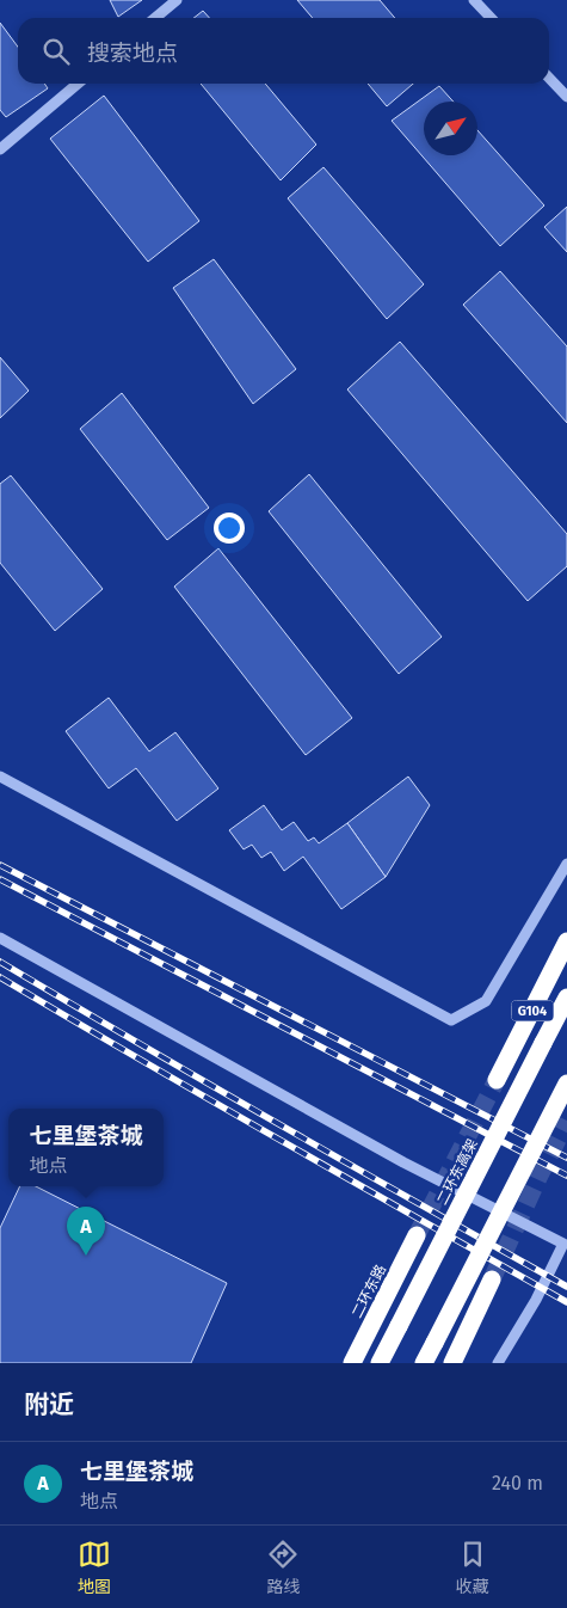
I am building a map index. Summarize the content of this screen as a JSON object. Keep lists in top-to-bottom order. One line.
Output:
{"streets":{"highway":["G104","二环东高架","二环东路"]},"north":"top right","page":{"search":"搜索地点","popup":["七里堡茶城","地点"],"pins":"A","heading":"附近","list":[{"mark":"A","name":"七里堡茶城","note":"地点","value":"240 m"}],"nav":["地图","路线","收藏"]}}
